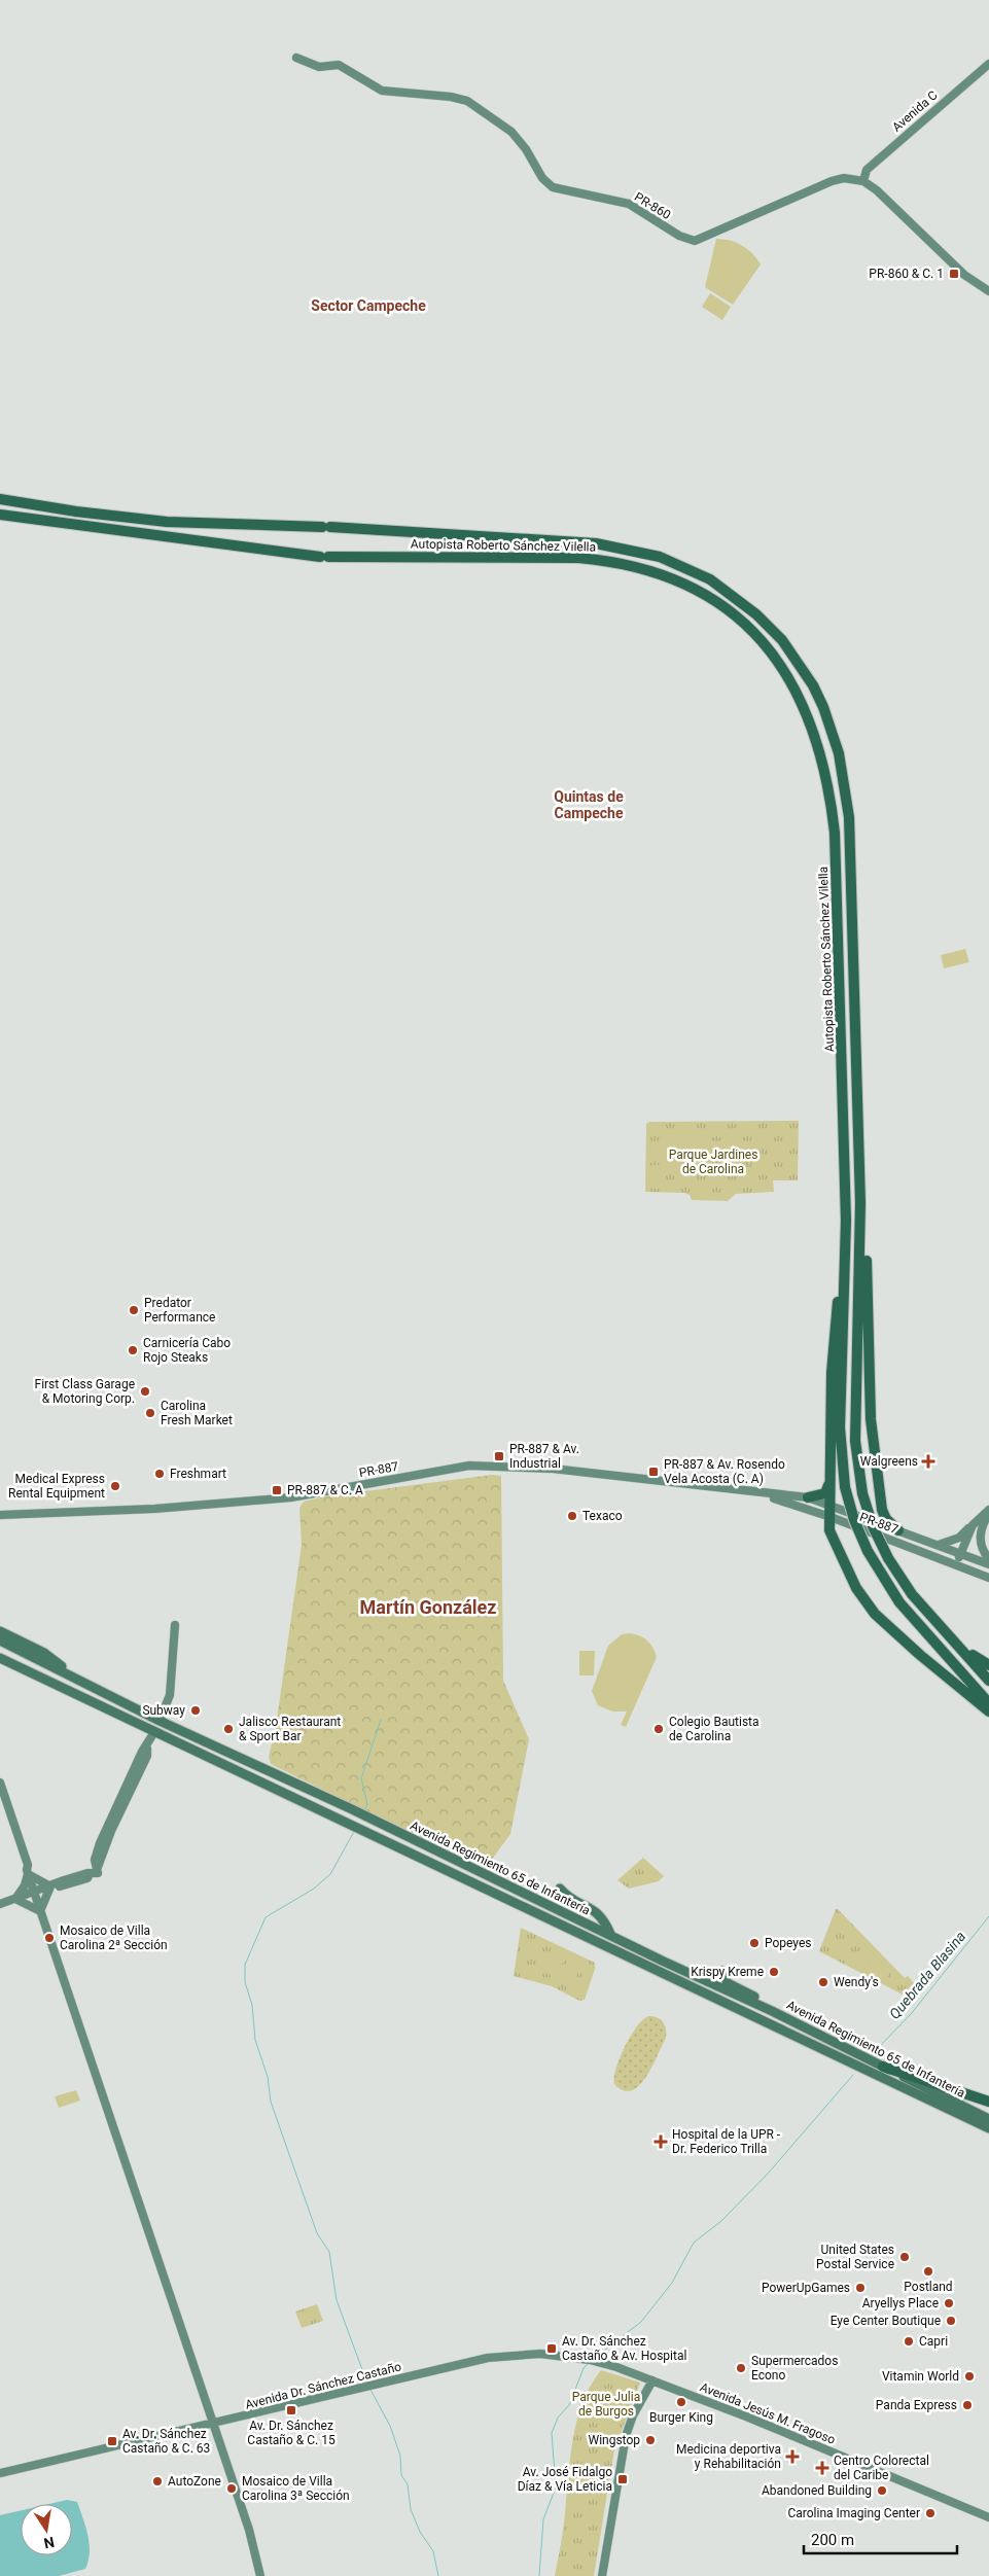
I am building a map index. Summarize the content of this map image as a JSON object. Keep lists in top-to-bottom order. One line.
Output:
{"streets":{"highway":["Autopista Roberto Sánchez Vilella"],"main road":["Avenida Regimiento 65 de Infantería"],"street":["Avenida C","PR-860","PR-887","Avenida Dr. Sánchez Castaño","Avenida Jesús M. Fragoso"]},"crossings":[["Avenida C","PR-860"],["Avenida Dr. Sánchez Castaño","Avenida Jesús M. Fragoso"]],"districts":["Sector Campeche","Quintas de Campeche","Martín González"],"water":["Quebrada Blasina"],"parks":["Parque Jardines de Carolina","Parque Julia de Burgos"],"places":{"transit":["PR-860 & C. 1","PR-887 & Av. Industrial","PR-887 & Av. Rosendo Vela Acosta (C. A)","PR-887 & C. A","Av. Dr. Sánchez Castaño & Av. Hospital","Av. Dr. Sánchez Castaño & C. 15","Av. Dr. Sánchez Castaño & C. 63","Av. José Fidalgo Díaz & Vía Leticia"],"other":["Predator Performance","Carnicería Cabo Rojo Steaks","First Class Garage & Motoring Corp.","Carolina Fresh Market","Freshmart","Medical Express Rental Equipment","Texaco","Subway","Jalisco Restaurant & Sport Bar","Colegio Bautista de Carolina","Mosaico de Villa Carolina 2ª Sección","Popeyes","Krispy Kreme","Wendy's","United States Postal Service","Postland","PowerUpGames","Aryellys Place","Eye Center Boutique","Capri","Supermercados Econo","Vitamin World","Burger King","Panda Express","Wingstop","AutoZone","Mosaico de Villa Carolina 3ª Sección","Abandoned Building","Carolina Imaging Center"],"health":["Walgreens","Hospital de la UPR - Dr. Federico Trilla","Medicina deportiva y Rehabilitación","Centro Colorectal del Caribe"]},"scale_bar":"200 m","north":"bottom"}
